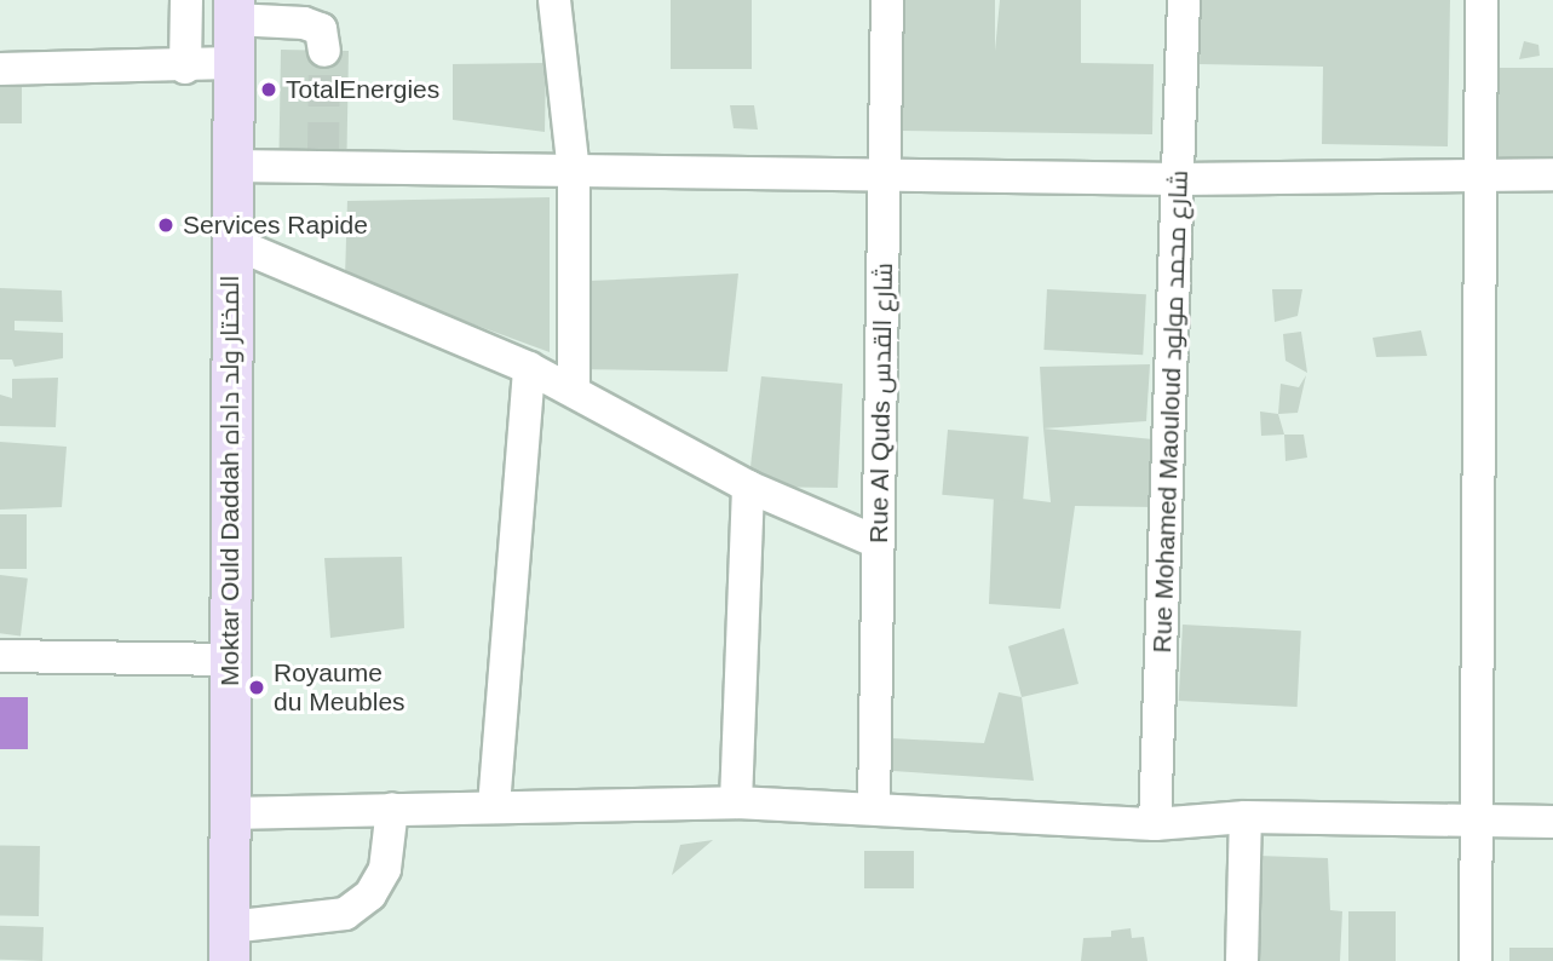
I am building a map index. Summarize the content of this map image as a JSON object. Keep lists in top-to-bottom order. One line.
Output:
{"streets":{"main road":["Moktar Ould Daddah المختار ولد داداه"],"street":["Rue Al Quds شارع القدس","Rue Mohamed Maouloud شارع محمد مولود"]},"places":["TotalEnergies","Services Rapide","Royaume du Meubles"]}
